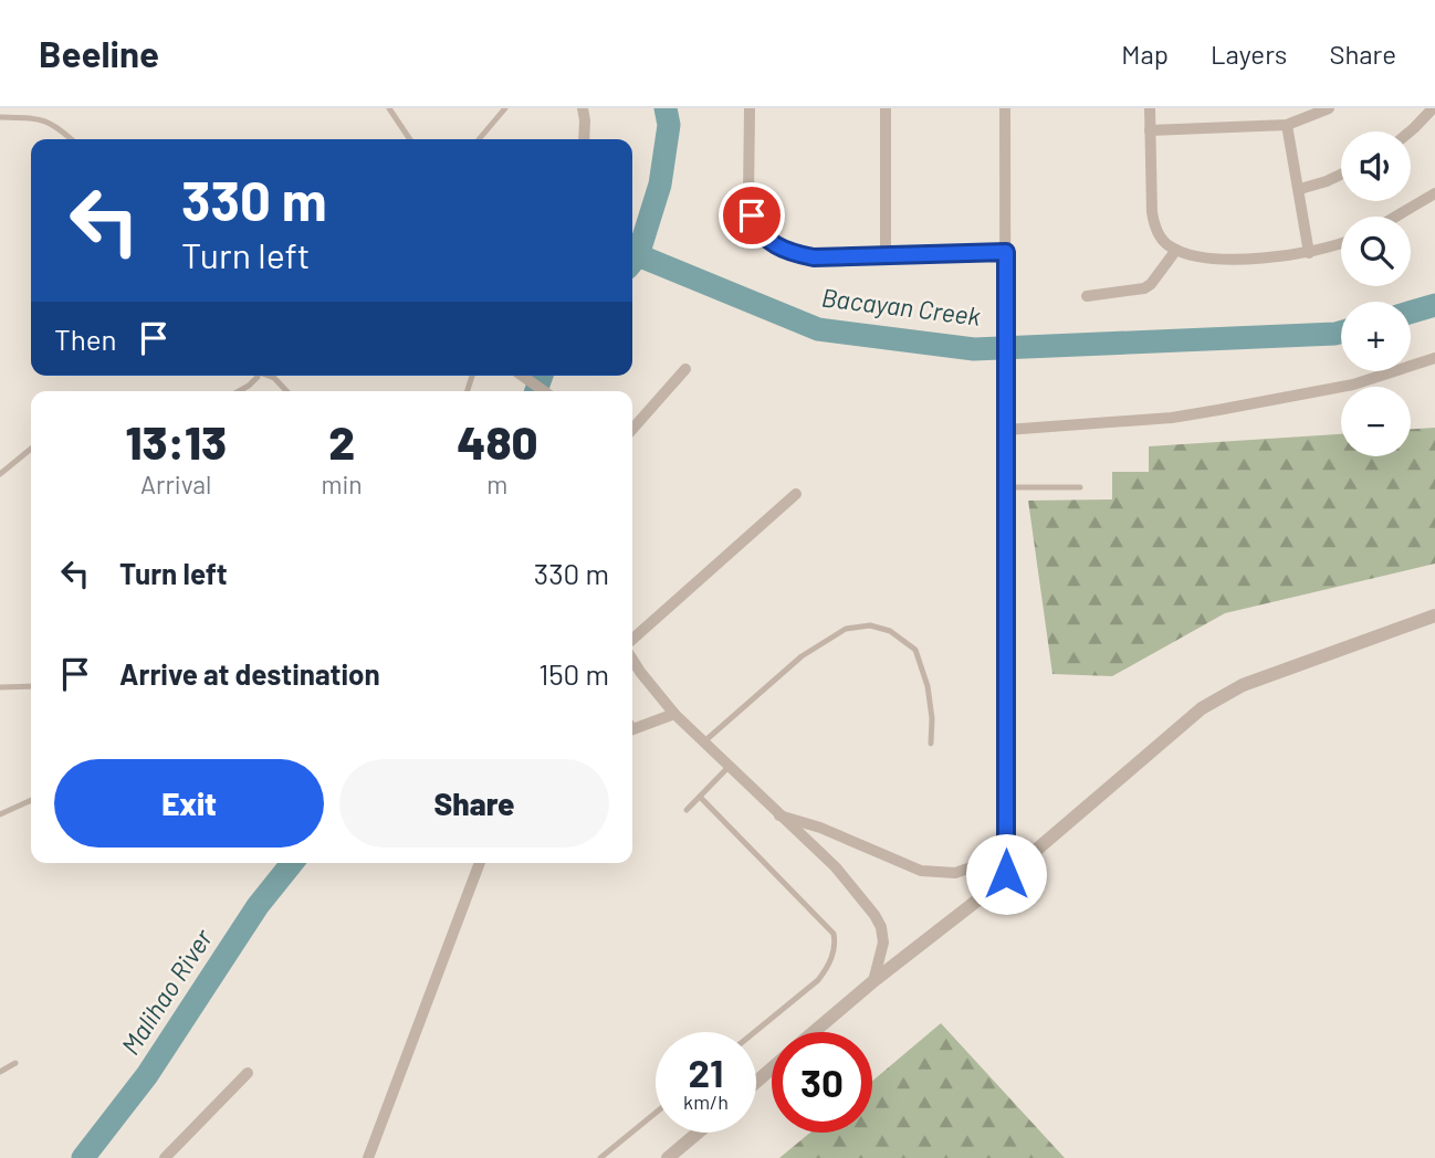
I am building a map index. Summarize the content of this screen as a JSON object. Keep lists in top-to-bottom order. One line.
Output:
{"water":["Bacayan Creek","Malihao River"],"page":{"header":"Beeline","nav":["Map","Layers","Share"],"map_buttons":["+","−"],"turn":["330 m","Turn left"],"then":"Then","eta":["13:13","Arrival","2","min","480","m"],"list":[{"name":"Turn left","value":"330 m"},{"name":"Arrive at destination","value":"150 m"}],"buttons":["Exit","Share"],"speed":"21 km/h","limit":"30"}}
